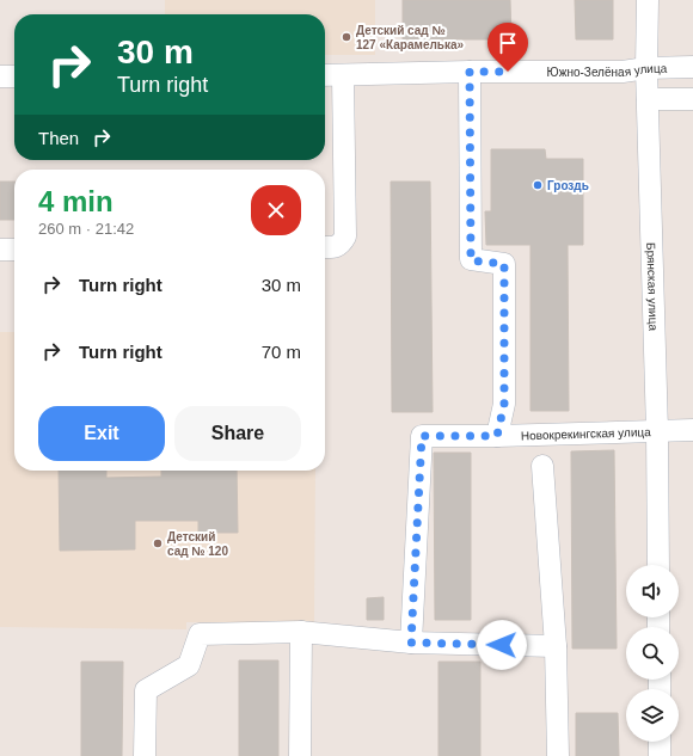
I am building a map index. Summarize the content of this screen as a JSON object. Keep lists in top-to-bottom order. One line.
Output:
{"streets":{"street":["Южно-Зелёная улица","Брянская улица","Новокрекингская улица"]},"crossings":[["Южно-Зелёная улица","Брянская улица"],["Брянская улица","Новокрекингская улица"]],"places":["Детский сад № 127 «Карамелька»","Гроздь","Детский сад № 120"],"page":{"turn":["30 m","Turn right"],"then":"Then","heading":["4 min","260 m · 21:42"],"list":[{"name":"Turn right","value":"30 m"},{"name":"Turn right","value":"70 m"}],"buttons":["Exit","Share"]}}
